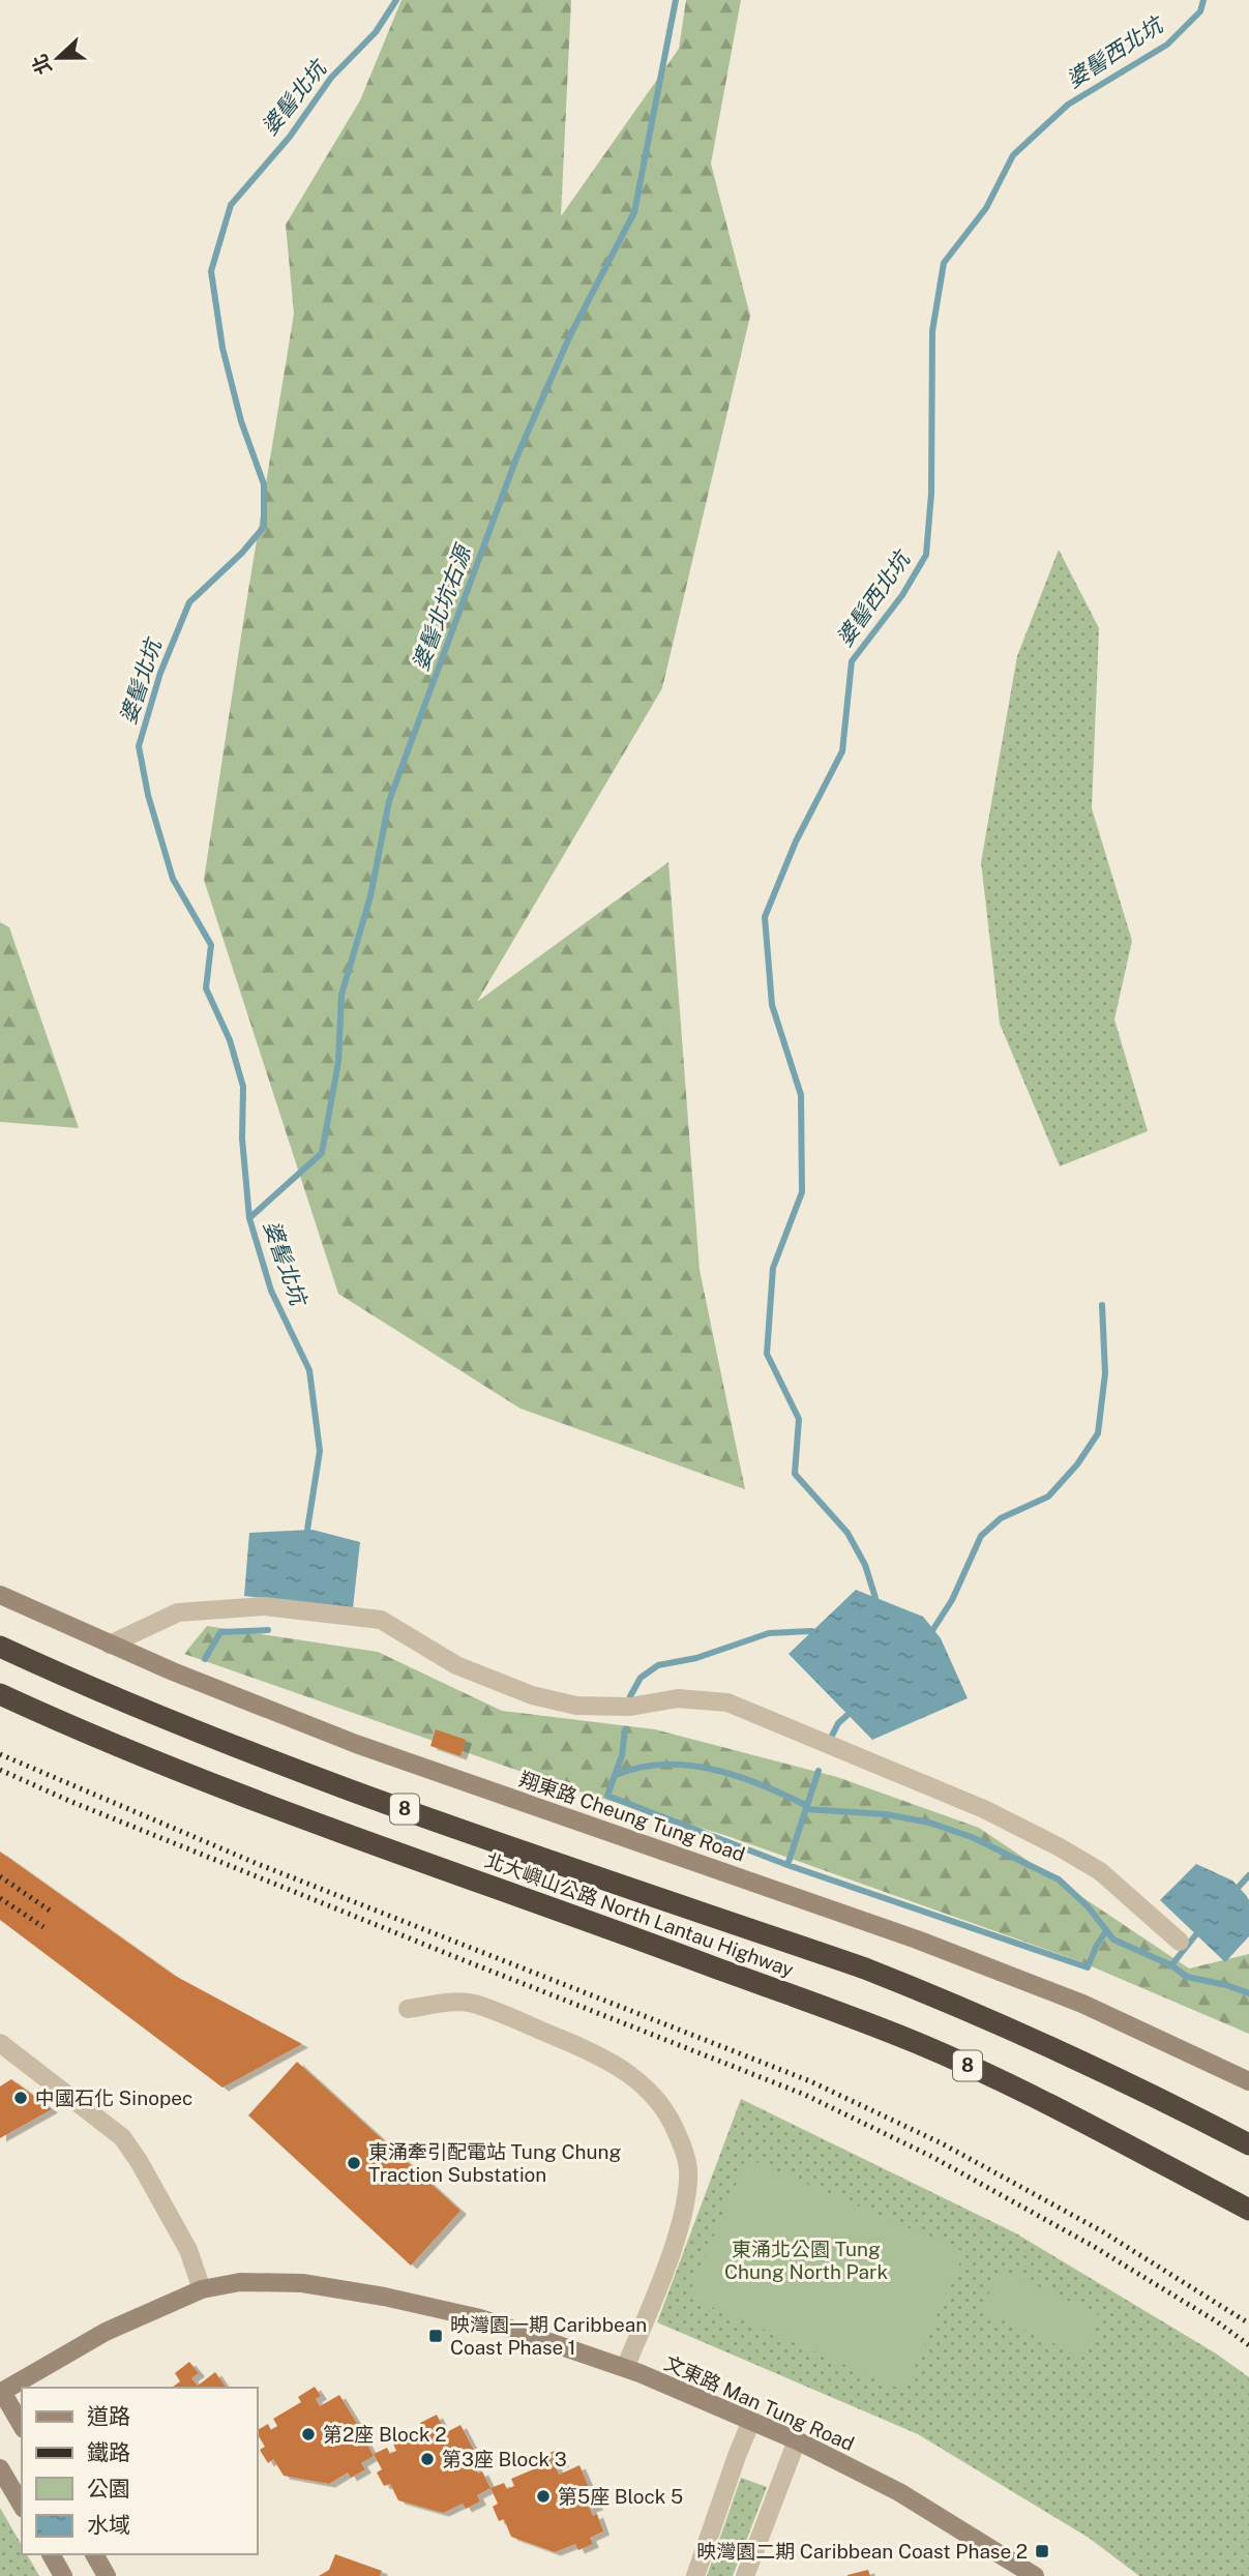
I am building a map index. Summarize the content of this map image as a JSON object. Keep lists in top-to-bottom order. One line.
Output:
{"streets":{"highway":["8","北大嶼山公路 North Lantau Highway"],"main road":["翔東路 Cheung Tung Road","文東路 Man Tung Road"]},"water":["婆髻西北坑","婆髻北坑","婆髻北坑右源"],"parks":["東涌北公園 Tung Chung North Park"],"places":{"other":["中國石化 Sinopec","東涌牽引配電站 Tung Chung Traction Substation","第2座 Block 2","第3座 Block 3","第5座 Block 5"],"transit":["映灣園一期 Caribbean Coast Phase 1","映灣園二期 Caribbean Coast Phase 2"]},"legend":["道路","鐵路","公園","水域"],"north":"left"}
